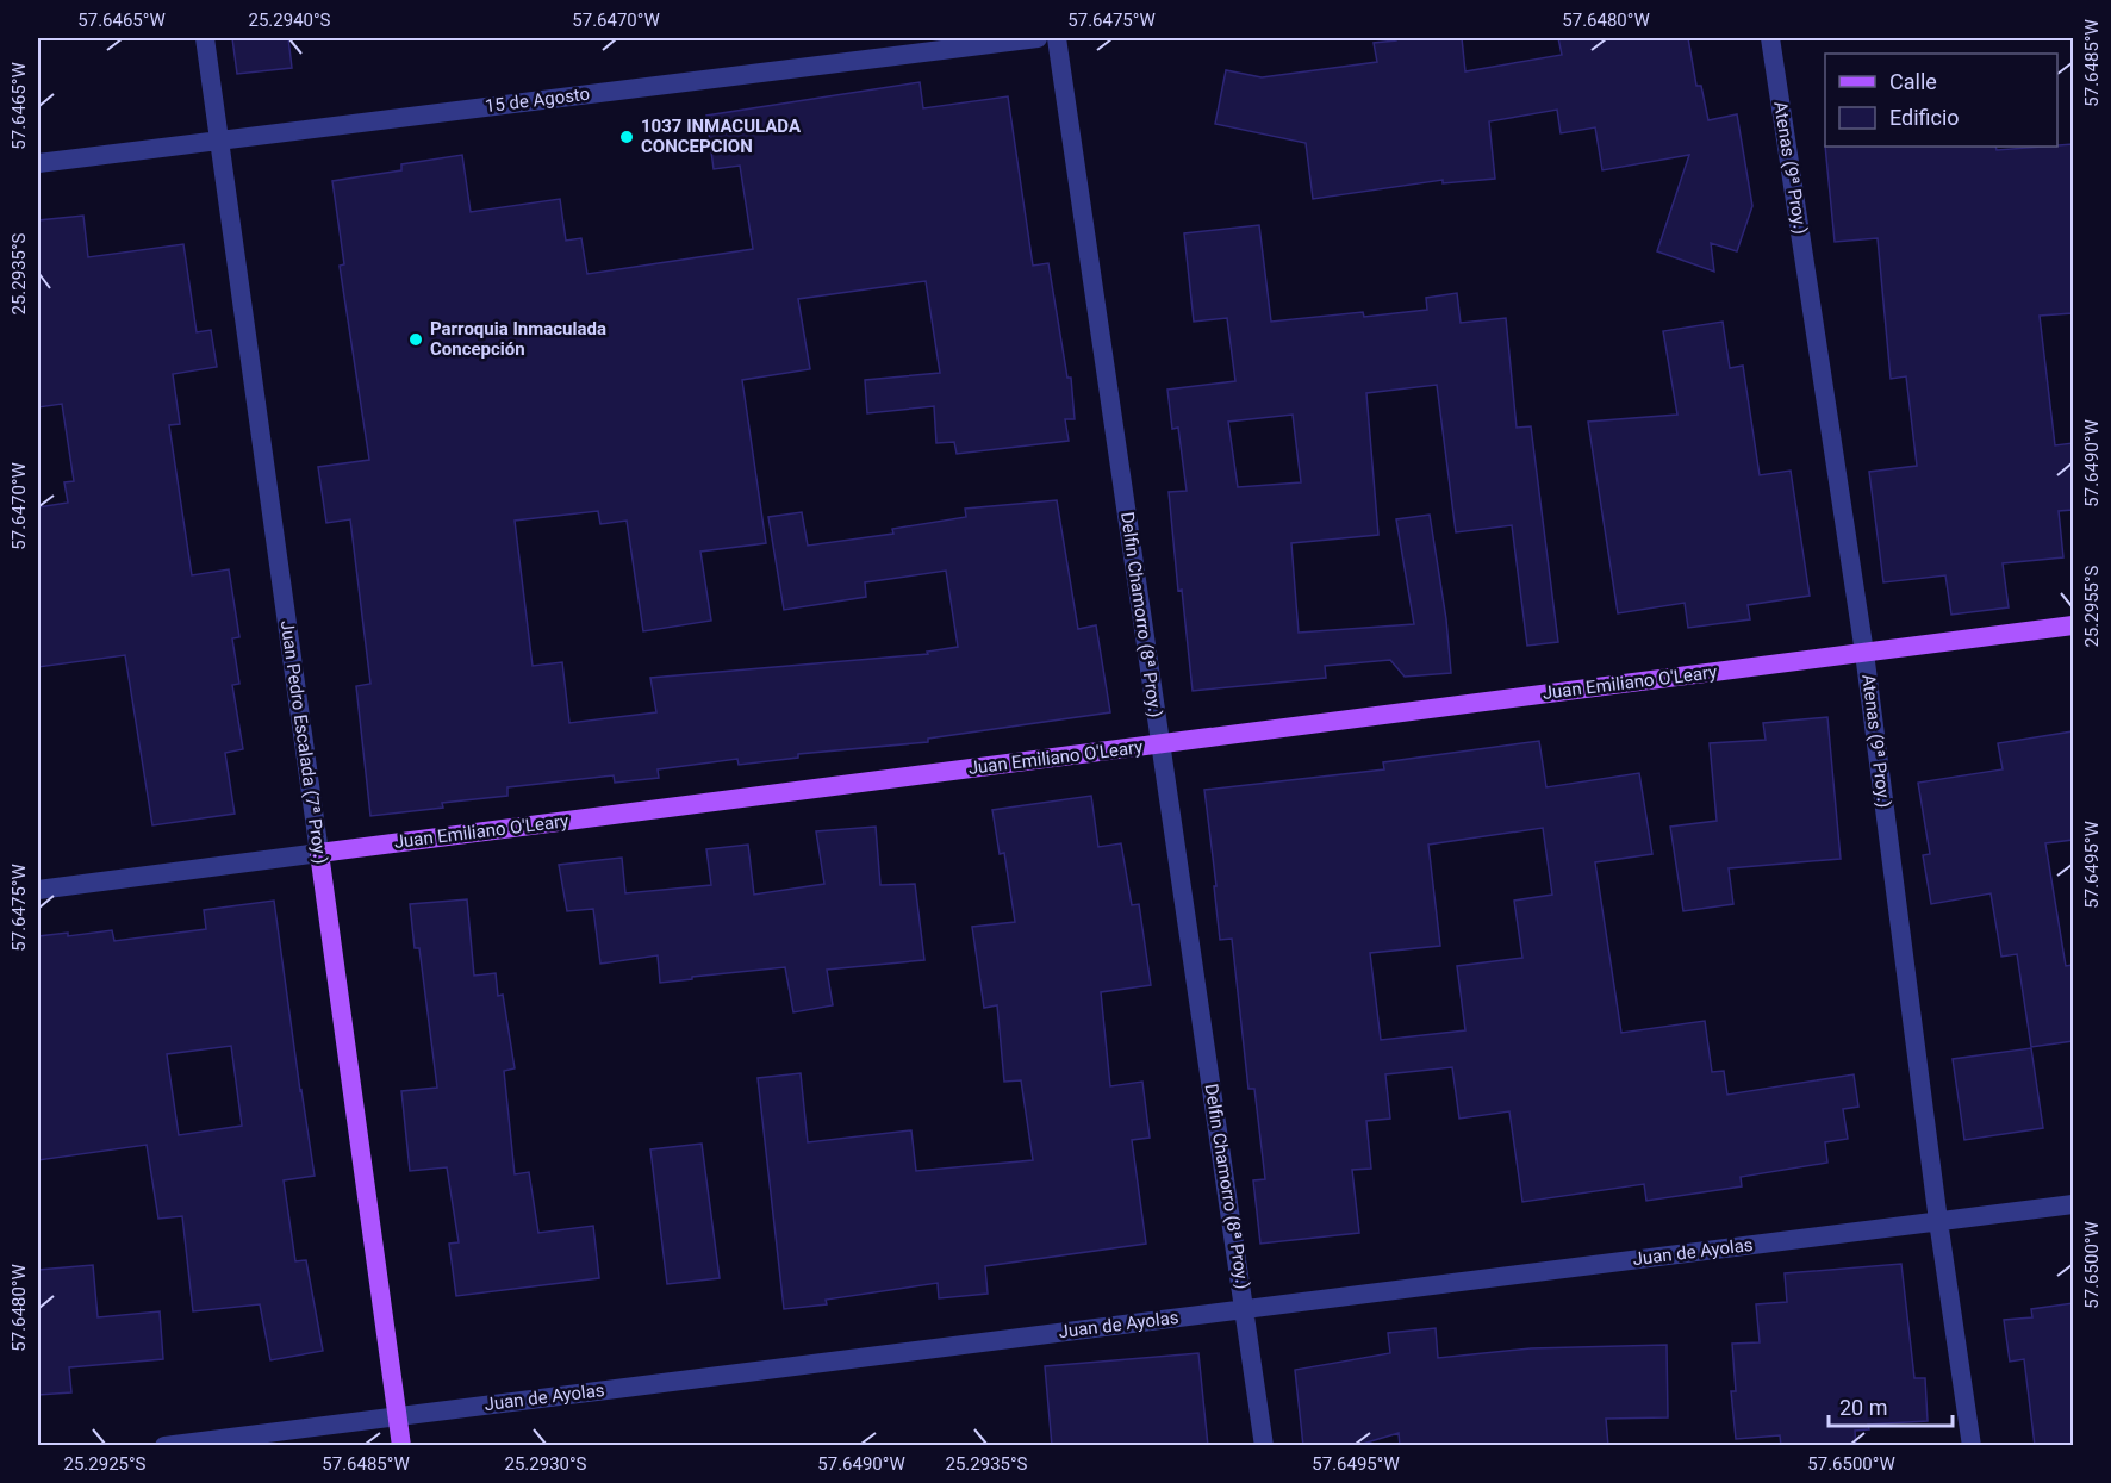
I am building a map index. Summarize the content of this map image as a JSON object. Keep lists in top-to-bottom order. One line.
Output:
{"streets":{"main road":["Juan Emiliano O'Leary","Juan Pedro Escalada (7ª Proy.)"],"street":["15 de Agosto","Atenas (9ª Proy.)","Delfin Chamorro (8ª Proy.)","Juan de Ayolas"]},"crossings":[["15 de Agosto","Juan Pedro Escalada (7ª Proy.)"],["Atenas (9ª Proy.)","Juan Emiliano O'Leary"],["Atenas (9ª Proy.)","Juan de Ayolas"],["Delfin Chamorro (8ª Proy.)","Juan Emiliano O'Leary"],["Delfin Chamorro (8ª Proy.)","Juan de Ayolas"],["Juan Emiliano O'Leary","Juan Pedro Escalada (7ª Proy.)"],["Juan Pedro Escalada (7ª Proy.)","Juan de Ayolas"]],"places":["1037 INMACULADA CONCEPCION","Parroquia Inmaculada Concepción"],"legend":["Calle","Edificio"],"scale_bar":"20 m","coordinates":["57.6465°W","25.2940°S","57.6470°W","57.6475°W","57.6480°W","57.6485°W","25.2935°S","57.6490°W","25.2955°S","57.6495°W","57.6500°W","25.2925°S","25.2930°S"]}
